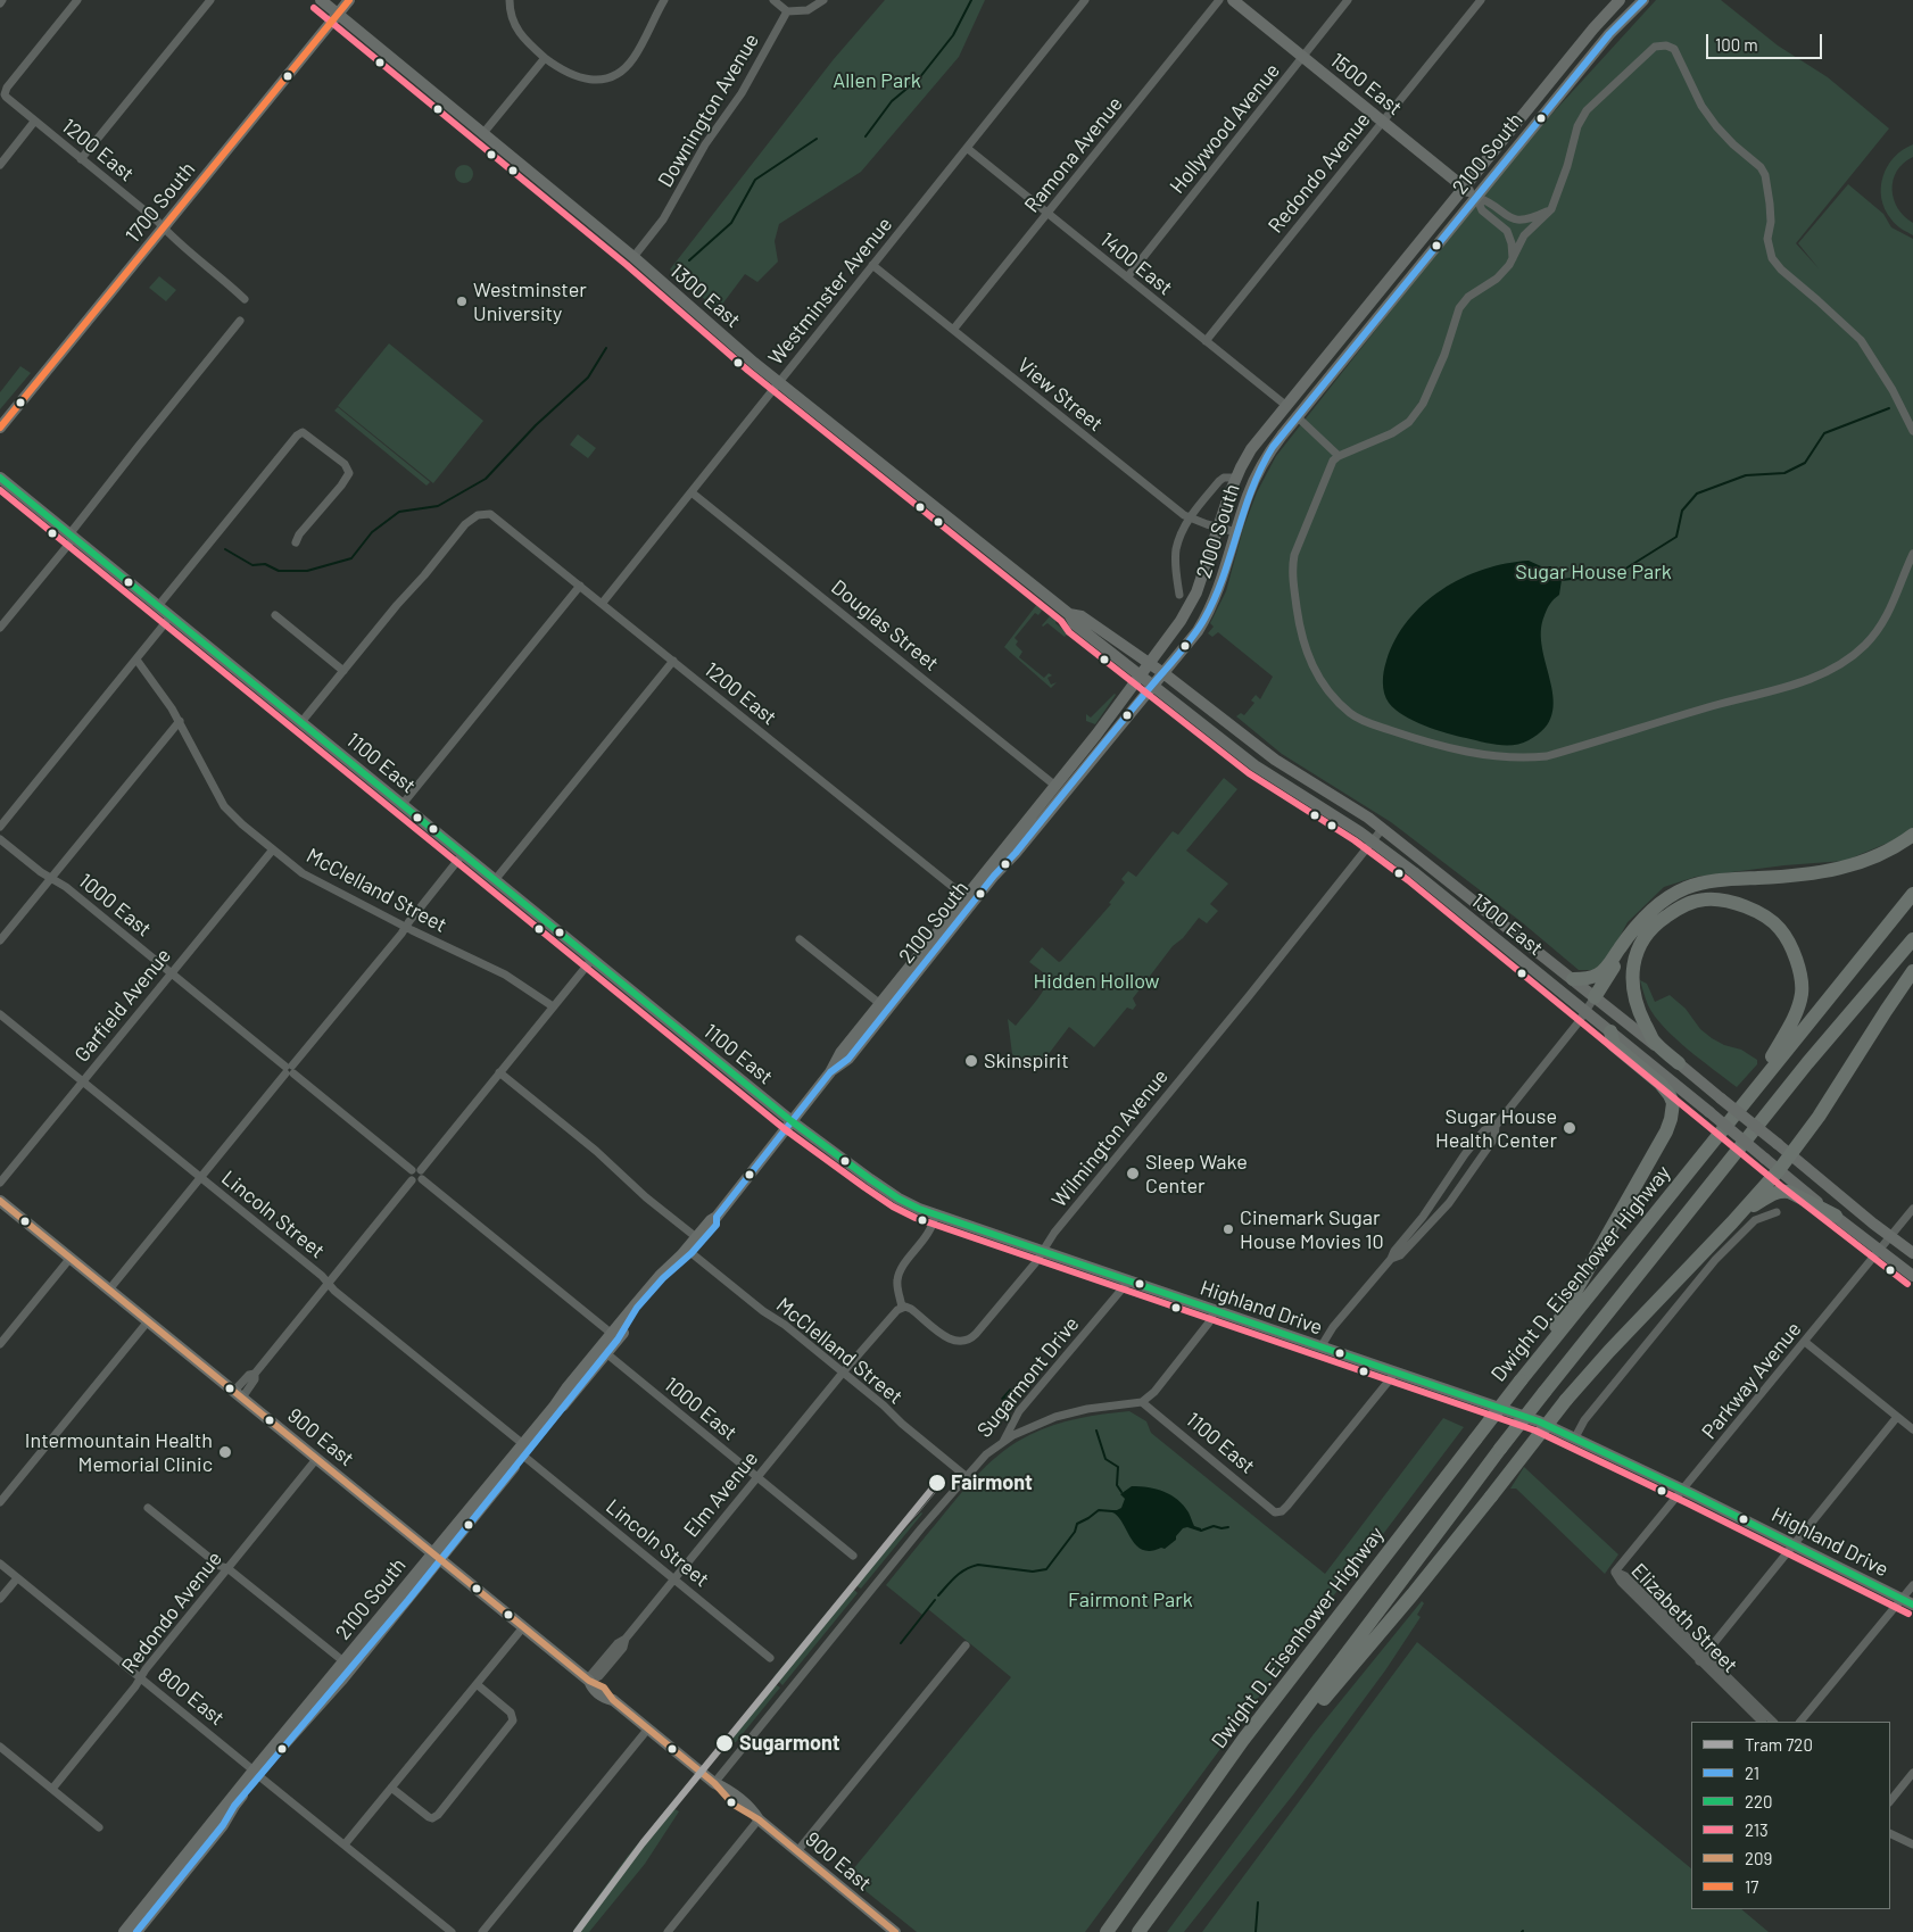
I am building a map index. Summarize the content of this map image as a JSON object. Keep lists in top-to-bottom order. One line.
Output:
{"streets":{"highway":["Dwight D. Eisenhower Highway"],"main road":["1500 East","2100 South","1700 South","1300 East","1100 East","Highland Drive","900 East"],"street":["Downington Avenue","Hollywood Avenue","1200 East","Ramona Avenue","Redondo Avenue","1400 East","Westminster Avenue","View Street","Douglas Street","McClelland Street","1000 East","Garfield Avenue","Wilmington Avenue","Lincoln Street","Sugarmont Drive","Parkway Avenue","Elm Avenue","Elizabeth Street","800 East"]},"crossings":[["1500 East","Hollywood Avenue"],["1500 East","2100 South"],["1500 East","Redondo Avenue"],["Downington Avenue","1300 East"],["Hollywood Avenue","1400 East"],["1200 East","2100 South"],["1200 East","1700 South"],["1200 East","Westminster Avenue"],["2100 South","1400 East"],["2100 South","1300 East"],["2100 South","View Street"],["2100 South","Douglas Street"],["2100 South","1100 East"],["2100 South","McClelland Street"],["2100 South","1000 East"],["2100 South","Lincoln Street"],["2100 South","Highland Drive"],["2100 South","900 East"],["2100 South","800 East"],["Ramona Avenue","1400 East"],["Ramona Avenue","View Street"],["Redondo Avenue","1400 East"],["Redondo Avenue","900 East"],["Redondo Avenue","800 East"],["1700 South","1300 East"],["1400 East","Westminster Avenue"],["Westminster Avenue","1300 East"],["Westminster Avenue","View Street"],["Westminster Avenue","Douglas Street"],["1300 East","Wilmington Avenue"],["1300 East","Parkway Avenue"],["1100 East","Highland Drive"],["McClelland Street","Garfield Avenue"],["McClelland Street","Sugarmont Drive"],["McClelland Street","Elm Avenue"],["1000 East","Garfield Avenue"],["1000 East","Elm Avenue"],["Garfield Avenue","Lincoln Street"],["Wilmington Avenue","Highland Drive"],["Lincoln Street","Elm Avenue"],["Highland Drive","Sugarmont Drive"],["Highland Drive","Parkway Avenue"],["Sugarmont Drive","900 East"],["Parkway Avenue","Elizabeth Street"],["900 East","Elm Avenue"]],"parks":["Allen Park","Sugar House Park","Hidden Hollow","Fairmont Park"],"places":["Westminster University","Skinspirit","Sugar House Health Center","Sleep Wake Center","Cinemark Sugar House Movies 10","Intermountain Health Memorial Clinic","Fairmont","Sugarmont"],"lines":["transit line 21","transit line 17","transit line 213","transit line 220","transit line 209","tram line 720"],"legend":["Tram 720","21","220","213","209","17"],"scale_bar":"100 m"}
